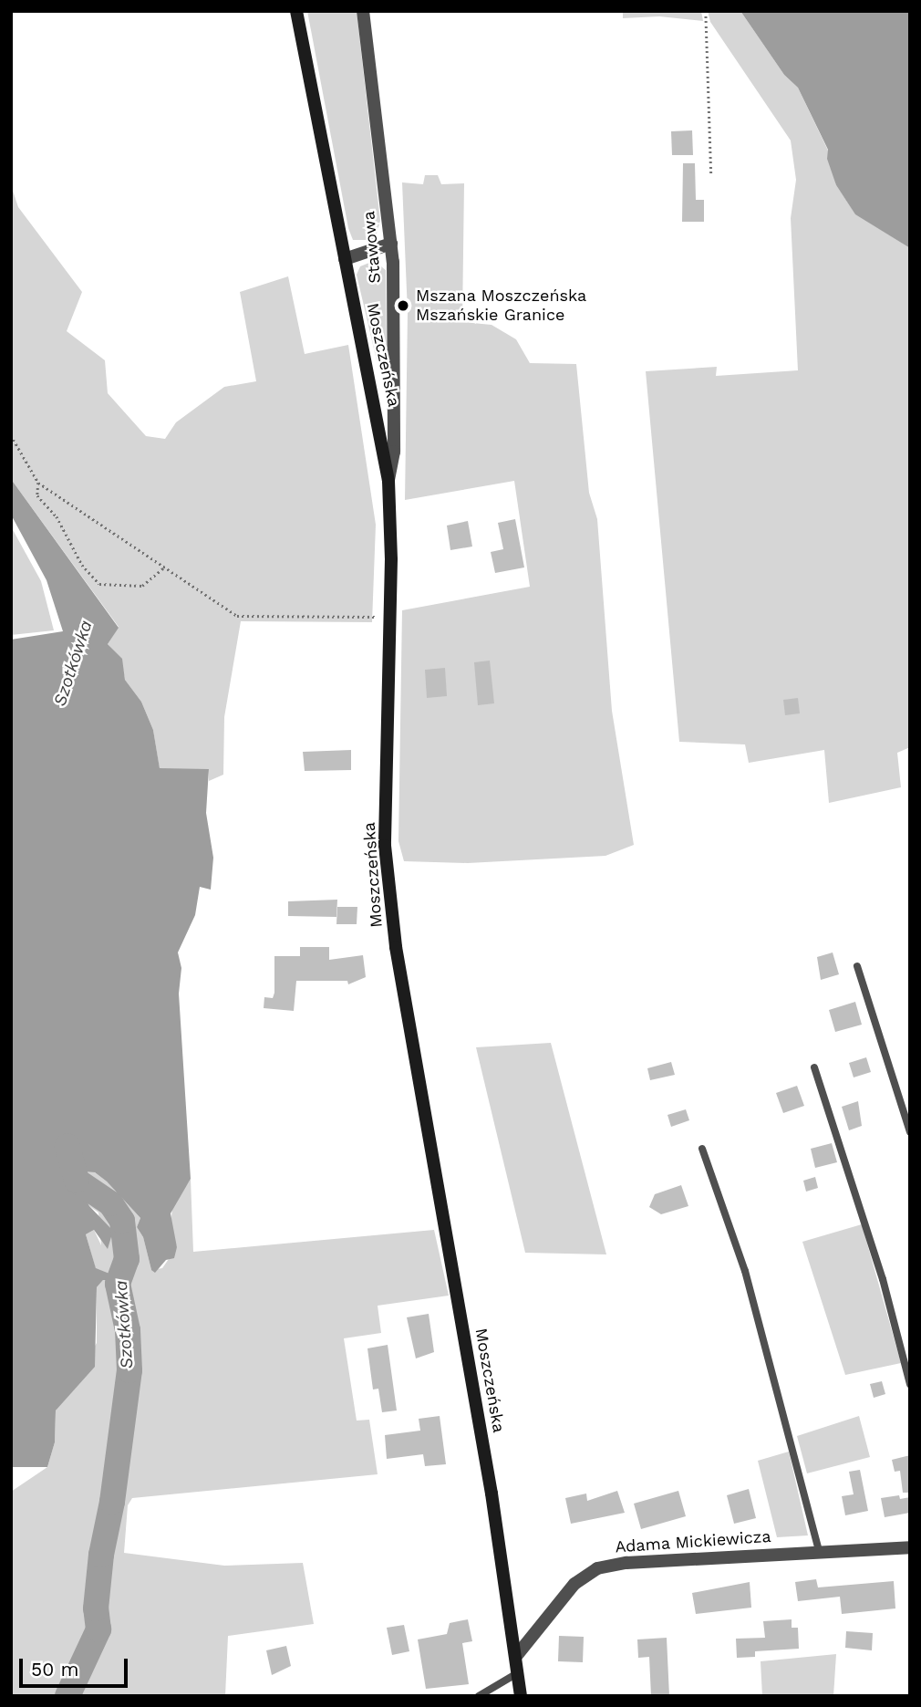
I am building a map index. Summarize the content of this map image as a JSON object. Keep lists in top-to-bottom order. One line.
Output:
{"streets":{"street":["Stawowa","Moszczeńska","Adama Mickiewicza"]},"crossings":[["Stawowa","Moszczeńska"],["Moszczeńska","Adama Mickiewicza"]],"water":["Szotkówka"],"places":["Mszana Moszczeńska Mszańskie Granice"],"scale_bar":"50 m"}
